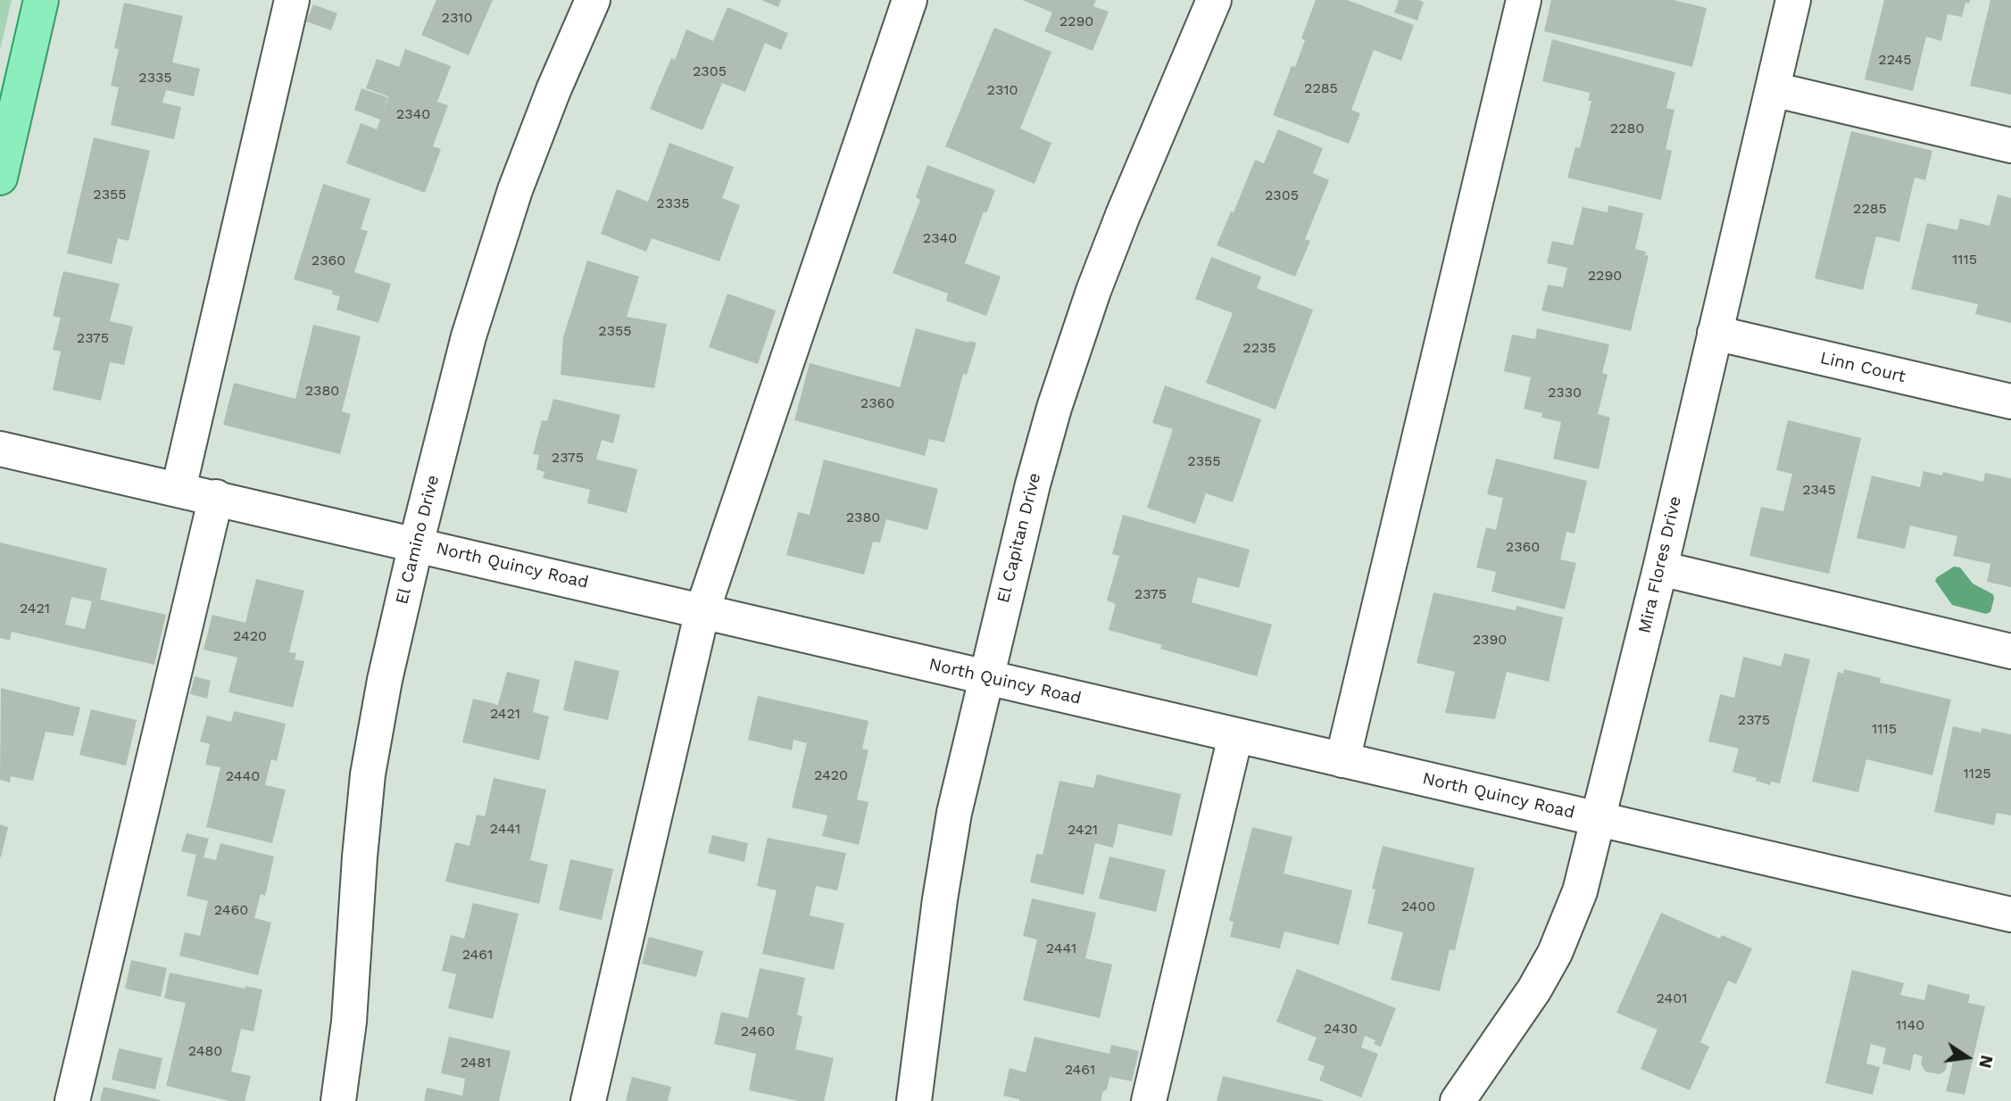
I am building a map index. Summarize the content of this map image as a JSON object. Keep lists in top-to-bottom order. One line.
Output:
{"streets":{"street":["Linn Court","El Capitan Drive","El Camino Drive","Mira Flores Drive","North Quincy Road"]},"crossings":[["Linn Court","Mira Flores Drive"],["El Capitan Drive","North Quincy Road"],["El Camino Drive","North Quincy Road"],["Mira Flores Drive","North Quincy Road"]],"house_numbers":["2310","2290","2245","2305","2335","2285","2310","2340","2280","2355","2305","2335","2285","2340","1115","2360","2290","2355","2375","2235","2380","2330","2360","2375","2355","2345","2380","2360","2375","2421","2420","2390","2421","2375","1115","1125","2420","2440","2441","2421","2400","2460","2441","2461","2401","1140","2430","2460","2480","2481","2461"],"north":"right"}
